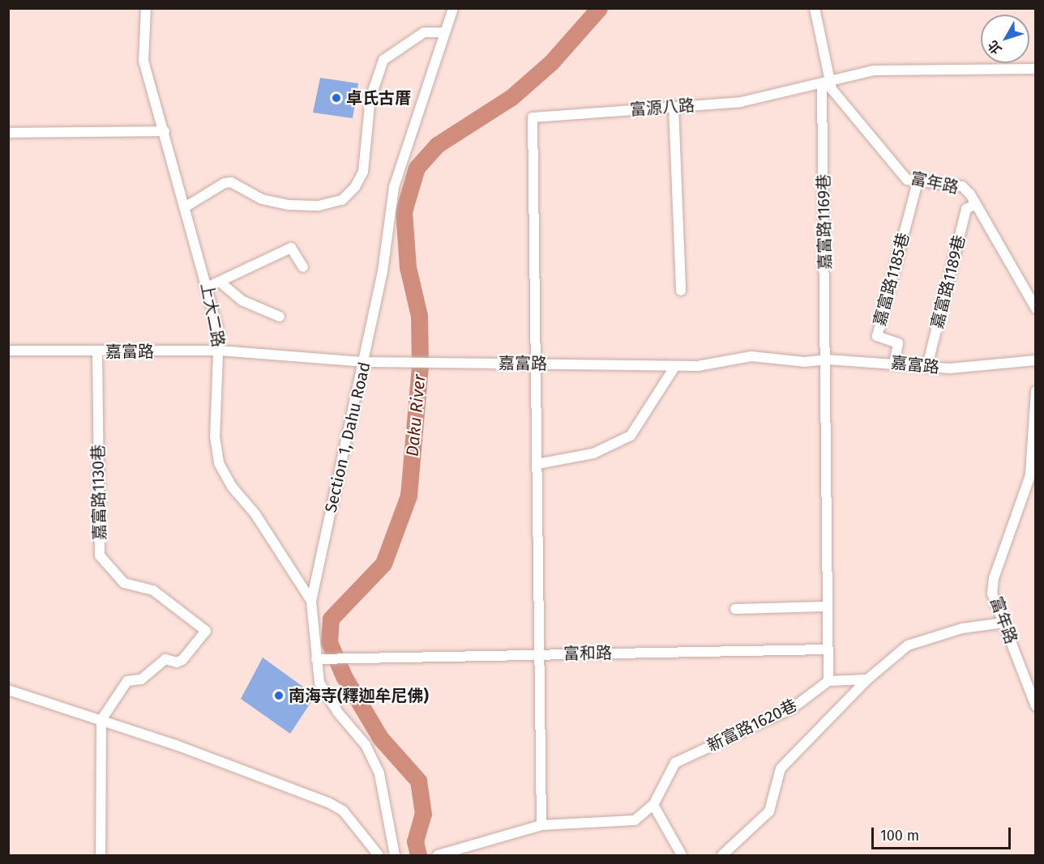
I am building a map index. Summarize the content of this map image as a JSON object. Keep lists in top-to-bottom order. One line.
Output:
{"streets":{"street":["富源八路","富年路","嘉富路1169巷","嘉富路1185巷","嘉富路1189巷","上大二路","嘉富路","Section 1, Dahu Road","嘉富路1130巷","富和路","新富路1620巷"]},"crossings":[["富源八路","富年路"],["富源八路","嘉富路1169巷"],["富源八路","嘉富路"],["富年路","嘉富路1169巷"],["富年路","嘉富路1185巷"],["富年路","嘉富路1189巷"],["嘉富路1169巷","嘉富路"],["嘉富路1169巷","富和路"],["嘉富路1169巷","新富路1620巷"],["嘉富路1185巷","嘉富路"],["嘉富路1189巷","嘉富路"],["上大二路","嘉富路"],["上大二路","Section 1, Dahu Road"],["嘉富路","Section 1, Dahu Road"],["嘉富路","嘉富路1130巷"],["Section 1, Dahu Road","富和路"]],"water":["Daku River"],"places":["卓氏古厝","南海寺(釋迦牟尼佛)"],"scale_bar":"100 m","north":"bottom left"}
